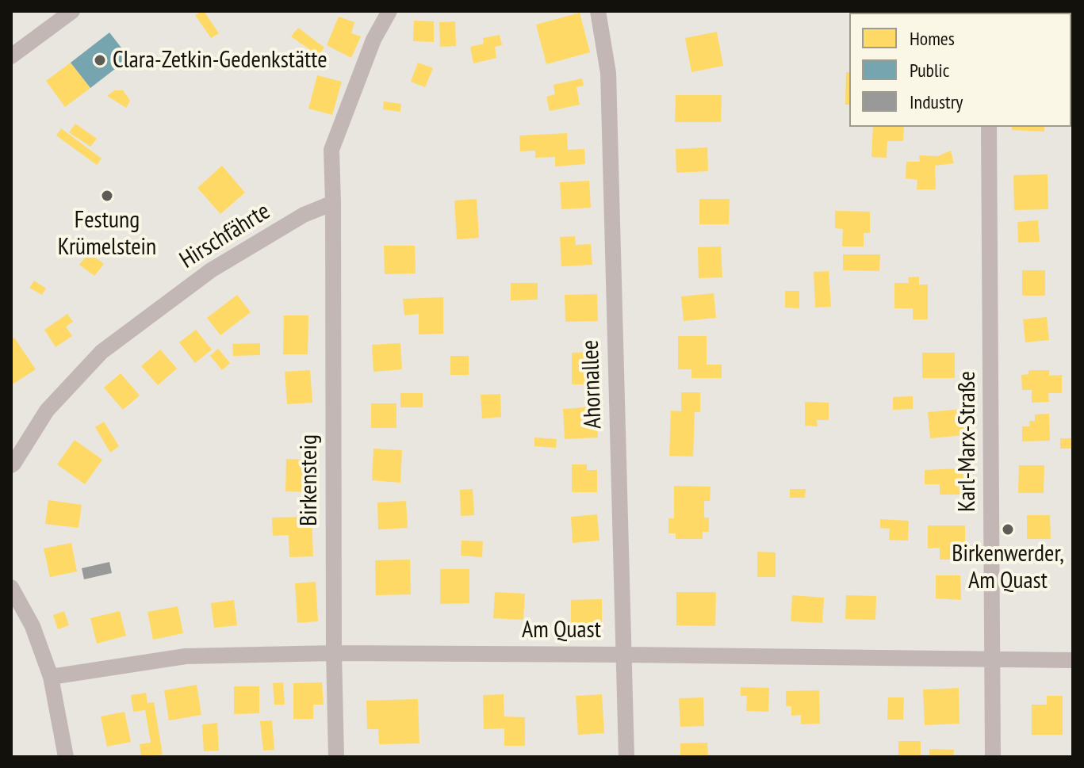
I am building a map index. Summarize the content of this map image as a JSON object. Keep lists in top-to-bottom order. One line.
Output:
{"streets":{"street":["Hirschfährte","Ahornallee","Karl-Marx-Straße","Birkensteig","Am Quast"]},"crossings":[["Hirschfährte","Birkensteig"],["Ahornallee","Am Quast"],["Karl-Marx-Straße","Am Quast"],["Birkensteig","Am Quast"]],"places":["Clara-Zetkin-Gedenkstätte","Festung Krümelstein","Birkenwerder, Am Quast"],"legend":["Homes","Public","Industry"]}
